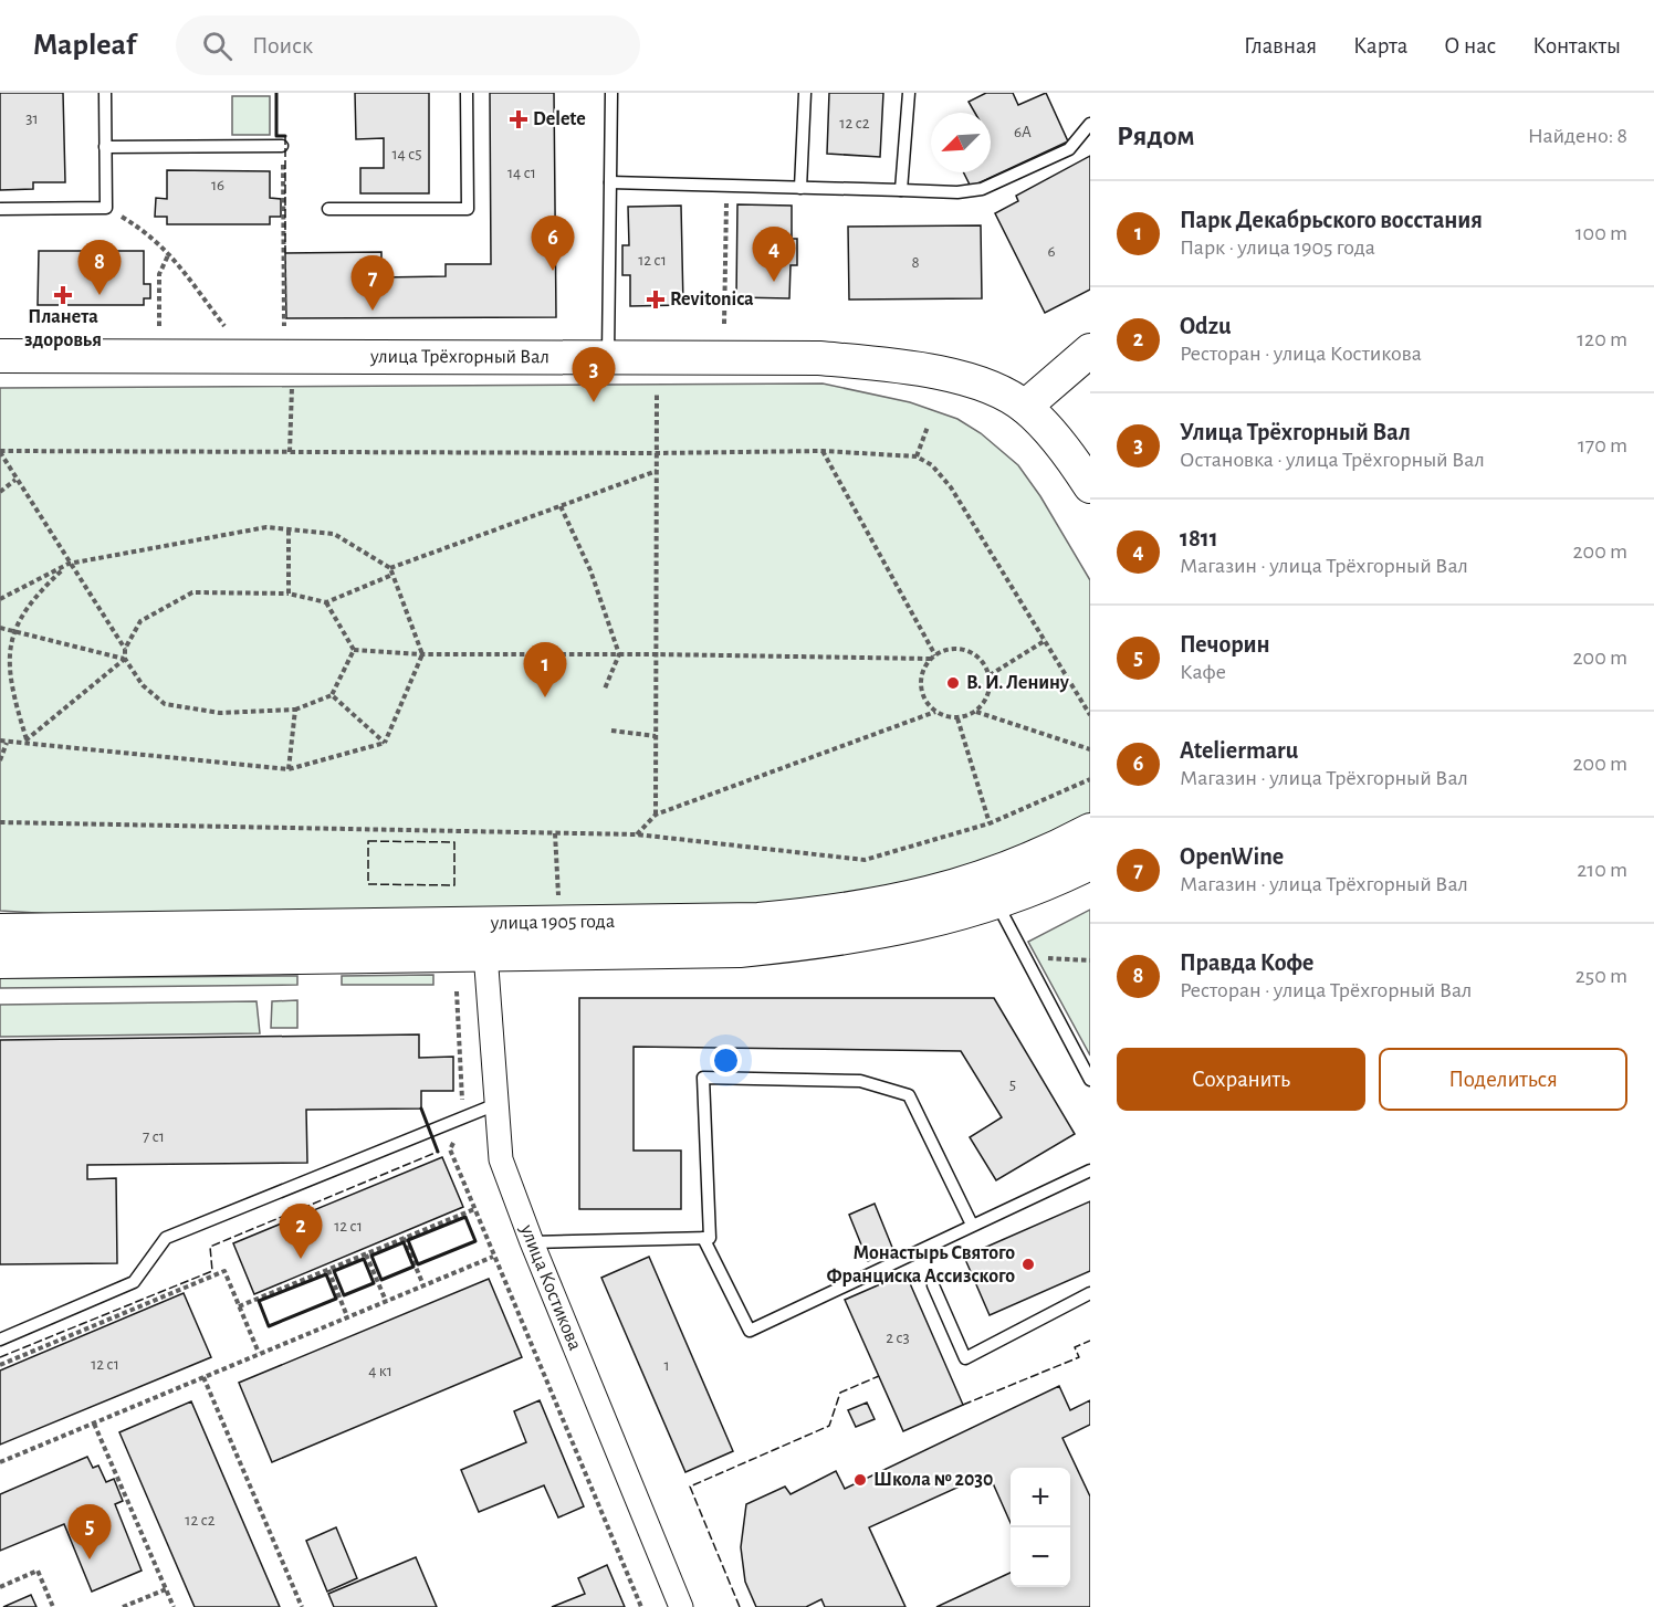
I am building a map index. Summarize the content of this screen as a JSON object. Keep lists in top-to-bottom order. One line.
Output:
{"streets":{"main road":["улица Трёхгорный Вал","улица 1905 года"],"street":["улица Костикова"]},"crossings":[["улица 1905 года","улица Костикова"]],"places":{"health":["Delete","Планета здоровья","Revitonica"],"other":["В. И. Ленину","Монастырь Святого Франциска Ассизского","Школа № 2030"]},"house_numbers":["31","12 с2","6А","14 с5","14 с1","16","6","12 с1","8","5","7 с1","12 с1","2 с3","12 с1","1","4 к1","12 с2"],"north":"bottom left","page":{"header":"Mapleaf","search":"Поиск","nav":["Главная","Карта","О нас","Контакты"],"heading":["Рядом","Найдено: 8"],"list":[{"mark":"1","name":"Парк Декабрьского восстания","note":"Парк · улица 1905 года","value":"100 m"},{"mark":"2","name":"Odzu","note":"Ресторан · улица Костикова","value":"120 m"},{"mark":"3","name":"Улица Трёхгорный Вал","note":"Остановка · улица Трёхгорный Вал","value":"170 m"},{"mark":"4","name":"1811","note":"Магазин · улица Трёхгорный Вал","value":"200 m"},{"mark":"5","name":"Печорин","note":"Кафе","value":"200 m"},{"mark":"6","name":"Ateliermaru","note":"Магазин · улица Трёхгорный Вал","value":"200 m"},{"mark":"7","name":"OpenWine","note":"Магазин · улица Трёхгорный Вал","value":"210 m"},{"mark":"8","name":"Правда Кофе","note":"Ресторан · улица Трёхгорный Вал","value":"250 m"}],"pins":["6","4","8","7","3","1","2","5"],"buttons":["Сохранить","Поделиться"],"map_buttons":["+","−"]}}
